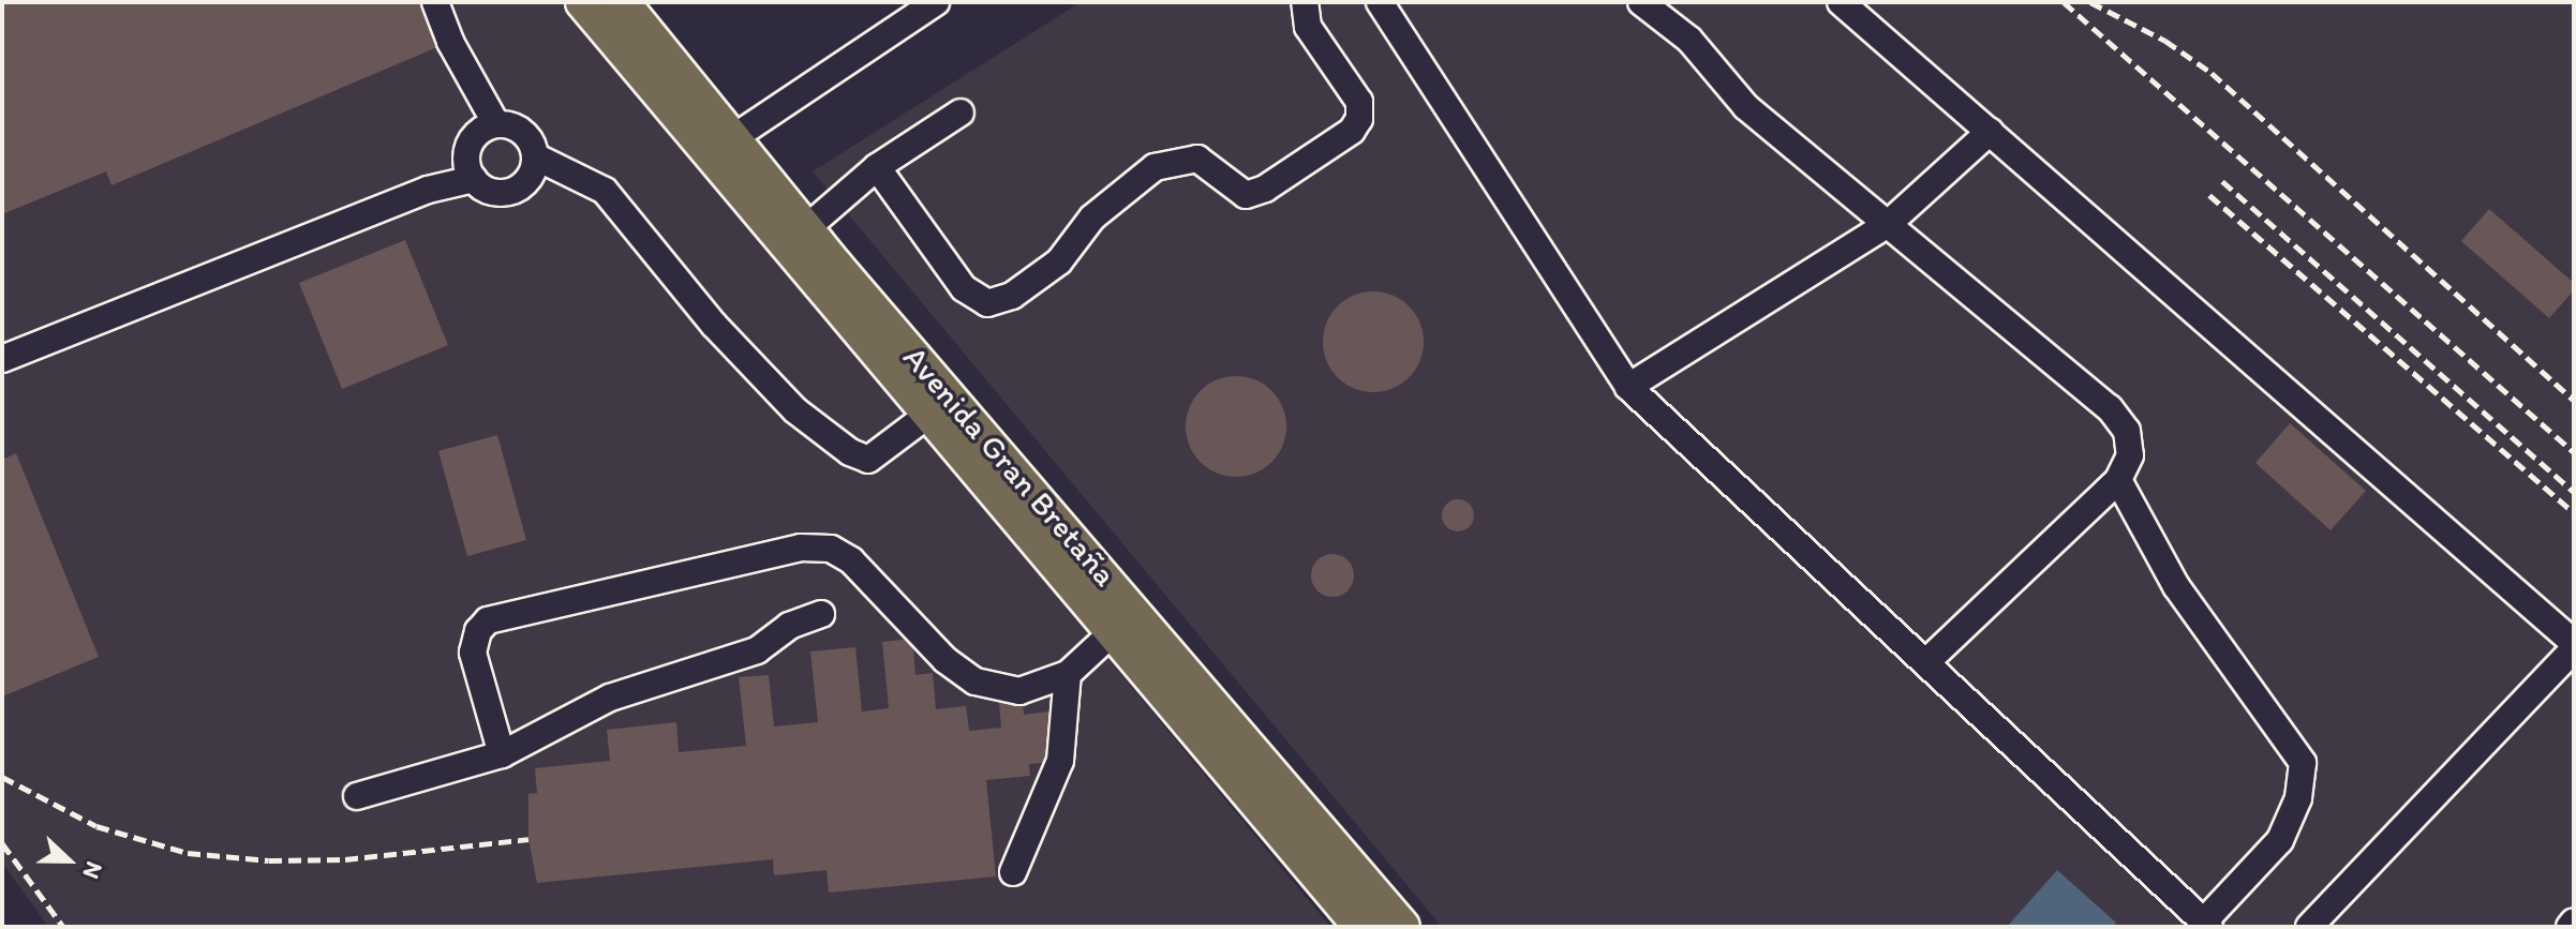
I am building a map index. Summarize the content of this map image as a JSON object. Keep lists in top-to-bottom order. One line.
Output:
{"streets":{"main road":["Avenida Gran Bretaña"]},"north":"right"}
